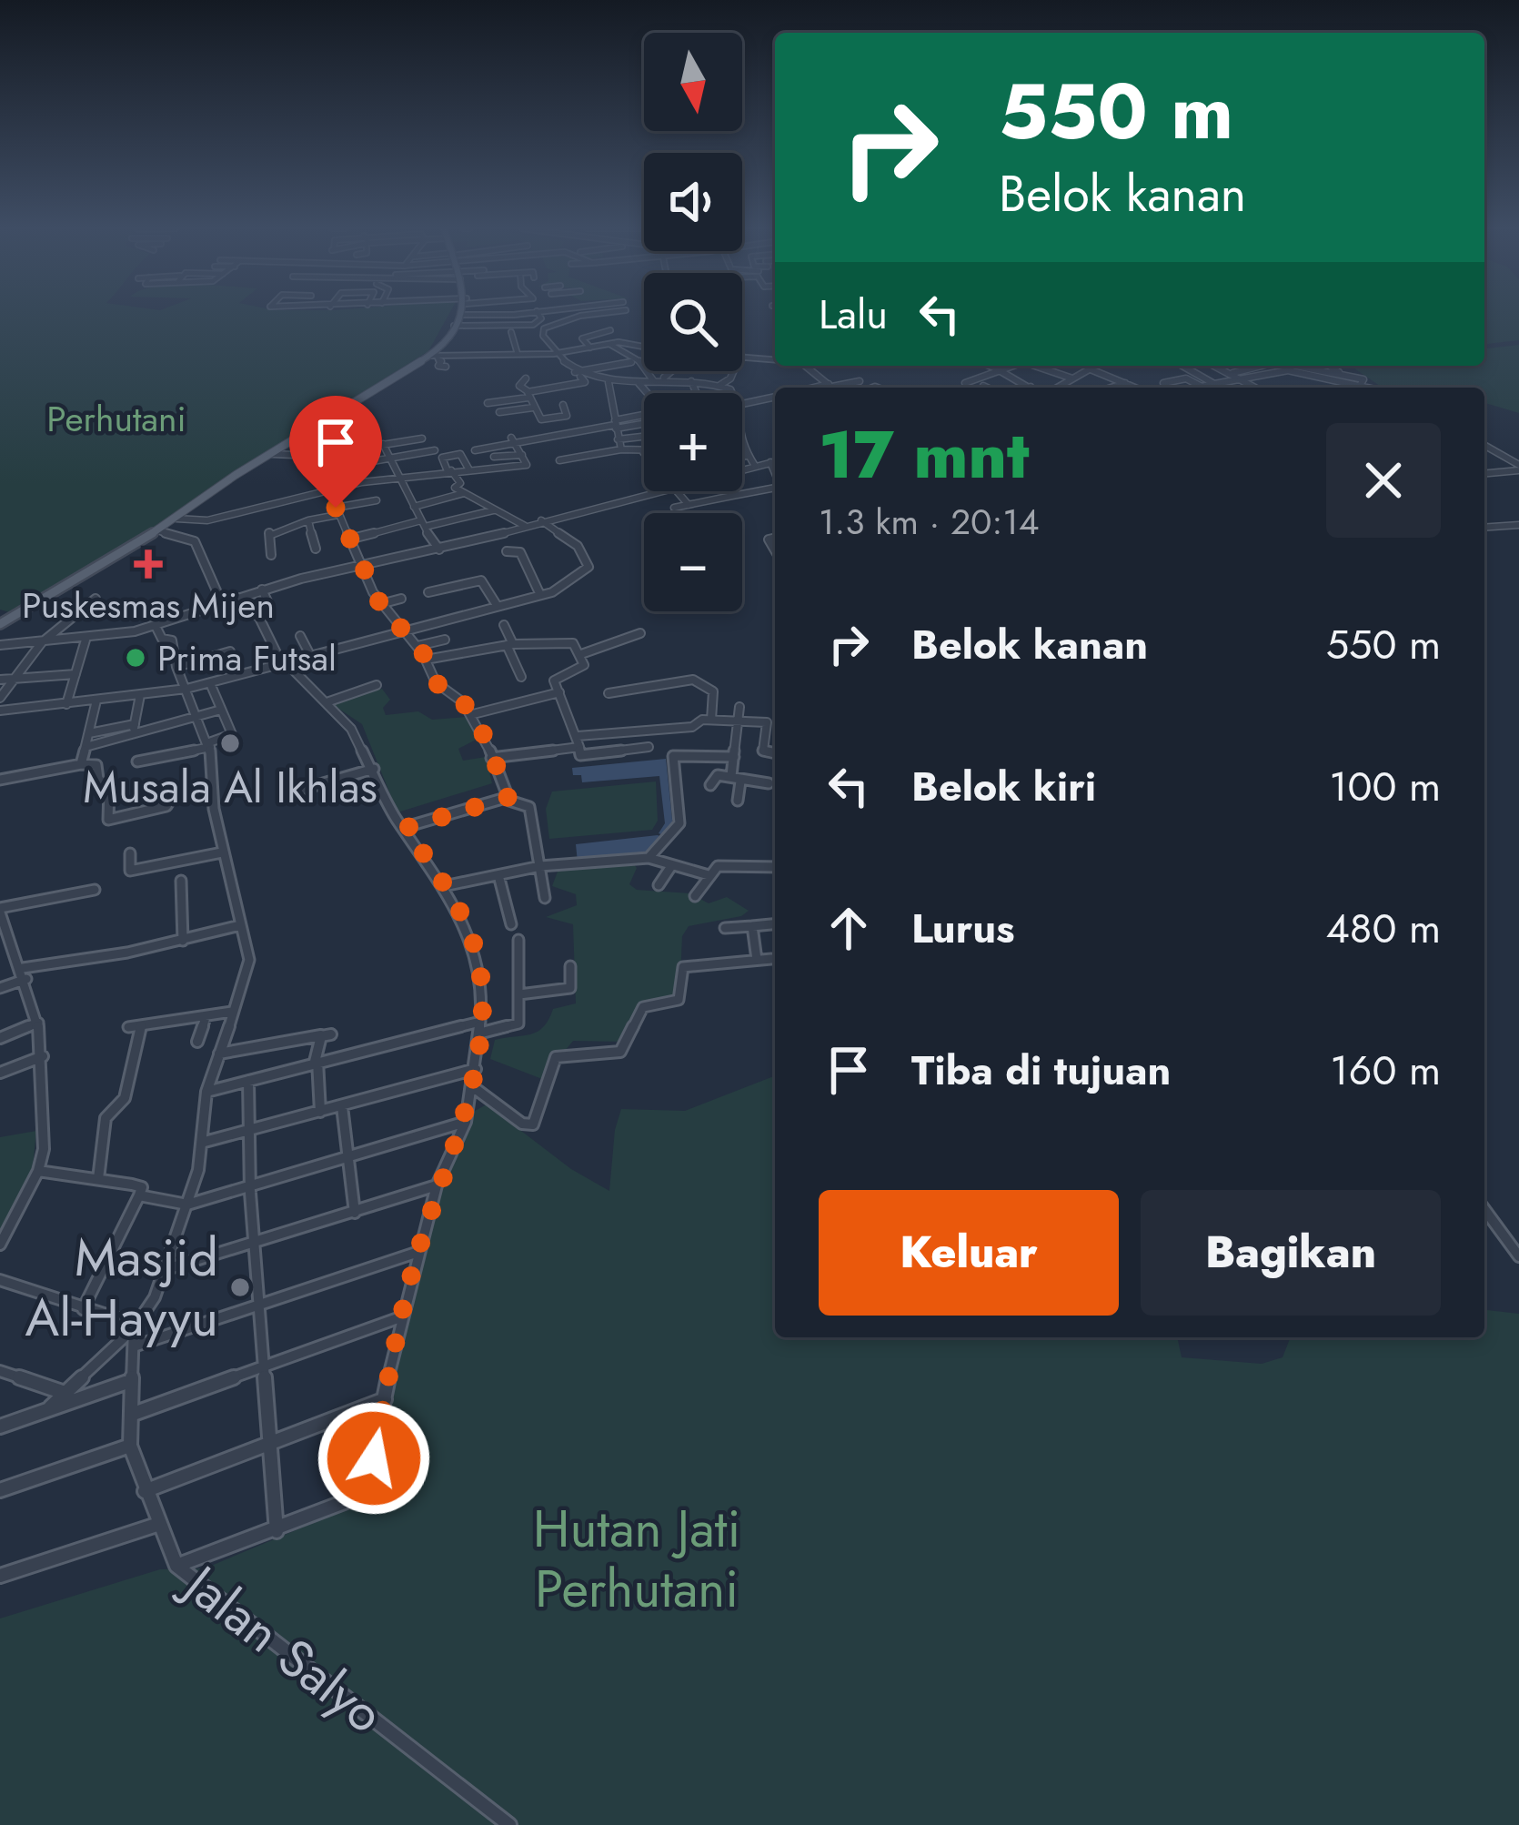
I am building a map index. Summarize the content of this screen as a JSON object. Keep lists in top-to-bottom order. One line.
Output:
{"streets":{"street":["Jalan Salyo"]},"parks":["Perhutani","Hutan Jati Perhutani"],"places":{"health":["Puskesmas Mijen"],"other":["Prima Futsal","Musala Al Ikhlas","Masjid Al-Hayyu"]},"north":"bottom","page":{"map_buttons":["+","−"],"turn":["550 m","Belok kanan"],"then":"Lalu","heading":["17 mnt","1.3 km · 20:14"],"list":[{"name":"Belok kanan","value":"550 m"},{"name":"Belok kiri","value":"100 m"},{"name":"Lurus","value":"480 m"},{"name":"Tiba di tujuan","value":"160 m"}],"buttons":["Keluar","Bagikan"]}}
